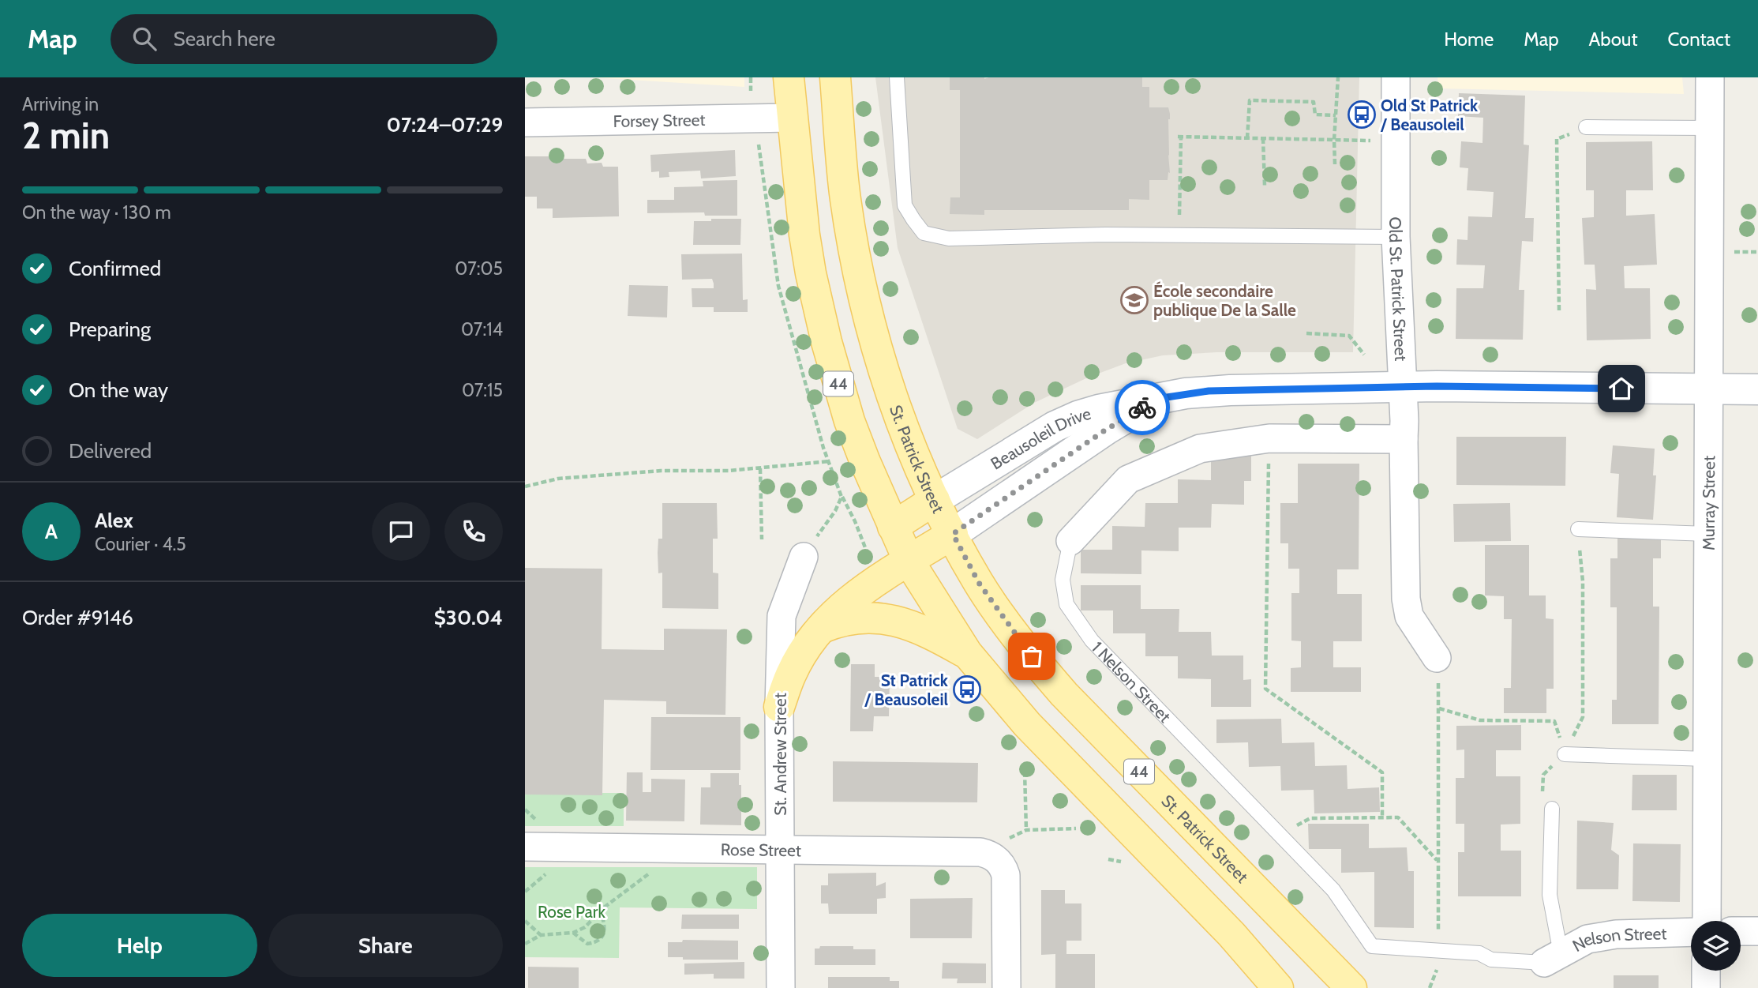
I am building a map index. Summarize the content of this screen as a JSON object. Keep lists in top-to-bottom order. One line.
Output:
{"streets":{"main road":["44","St. Patrick Street"],"street":["Forsey Street","Old St. Patrick Street","Beausoleil Drive","Murray Street","1 Nelson Street","St. Andrew Street","Rose Street","Nelson Street"]},"crossings":[["Forsey Street","44"],["Old St. Patrick Street","Beausoleil Drive"],["Old St. Patrick Street","1 Nelson Street"],["Beausoleil Drive","St. Patrick Street"],["Beausoleil Drive","Murray Street"],["1 Nelson Street","Nelson Street"],["St. Andrew Street","Rose Street"]],"parks":["Rose Park"],"places":{"bus stop":["Old St Patrick / Beausoleil","St Patrick / Beausoleil"],"school or university":["École secondaire publique De la Salle"]},"page":{"header":"Map","search":"Search here","nav":["Home","Map","About","Contact"],"heading":["2 min","Arriving in","07:24–07:29"],"panel":["Alex","Courier · 4.5","Order #9146","$30.04"],"bar":"On the way · 130 m","list":[["Confirmed","07:05"],["Preparing","07:14"],["On the way","07:15"],"Delivered"],"round":"A","buttons":["Help","Share"]}}
